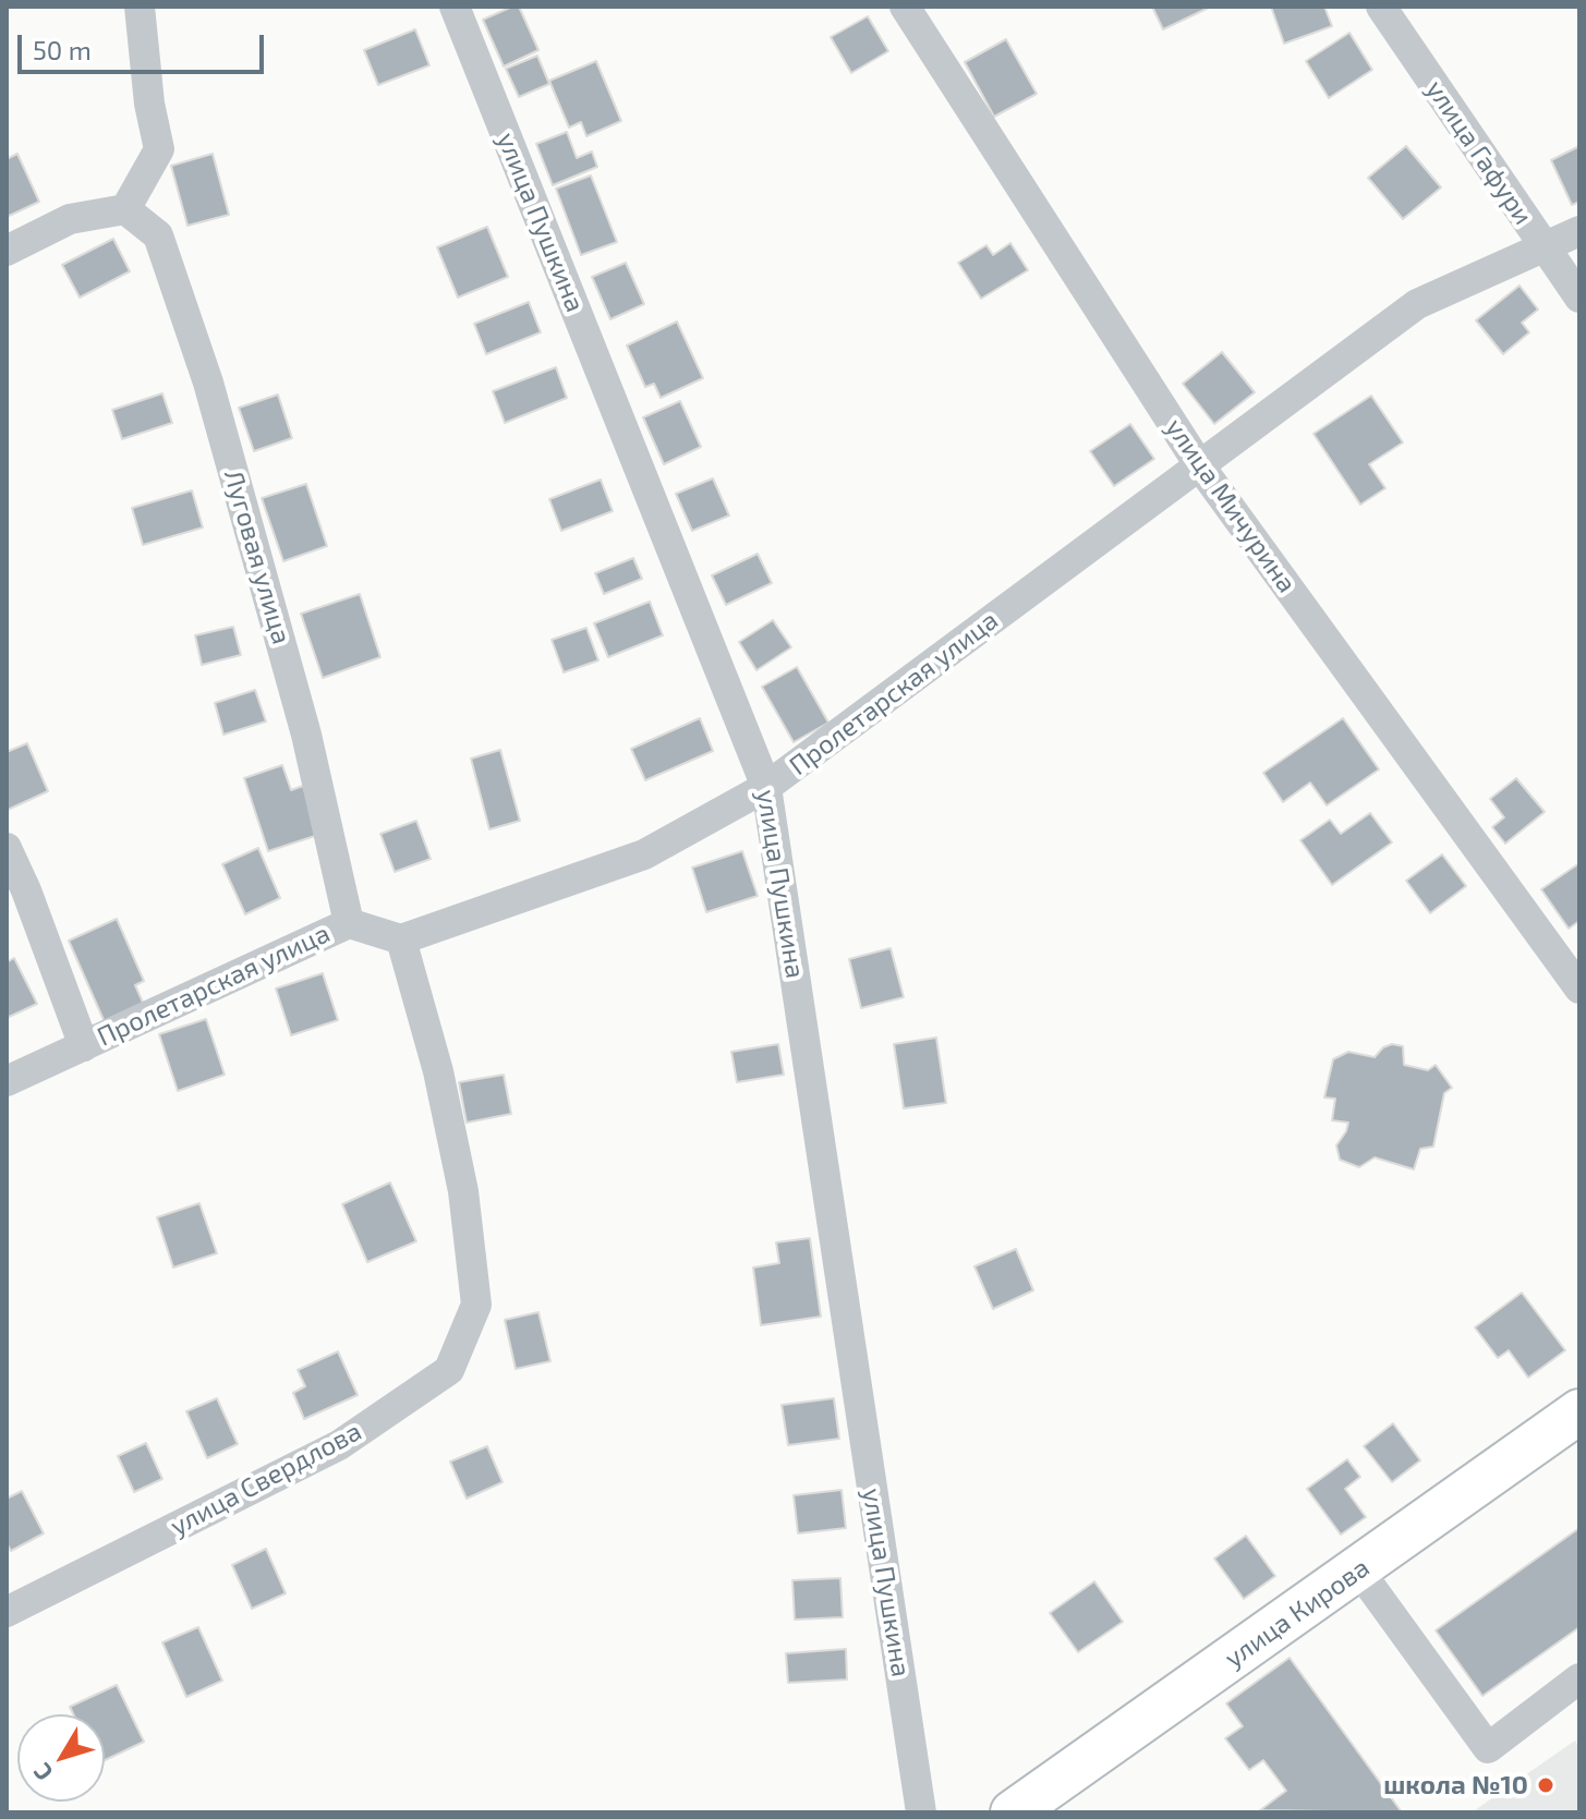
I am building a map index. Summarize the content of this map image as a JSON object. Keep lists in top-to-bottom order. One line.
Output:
{"streets":{"street":["улица Гафури","улица Пушкина","улица Мичурина","Луговая улица","Пролетарская улица","улица Свердлова","улица Кирова"]},"crossings":[["улица Гафури","Пролетарская улица"],["улица Пушкина","Пролетарская улица"],["улица Мичурина","Пролетарская улица"],["Луговая улица","Пролетарская улица"],["Пролетарская улица","улица Свердлова"]],"places":["школа №10"],"scale_bar":"50 m","north":"bottom left"}
